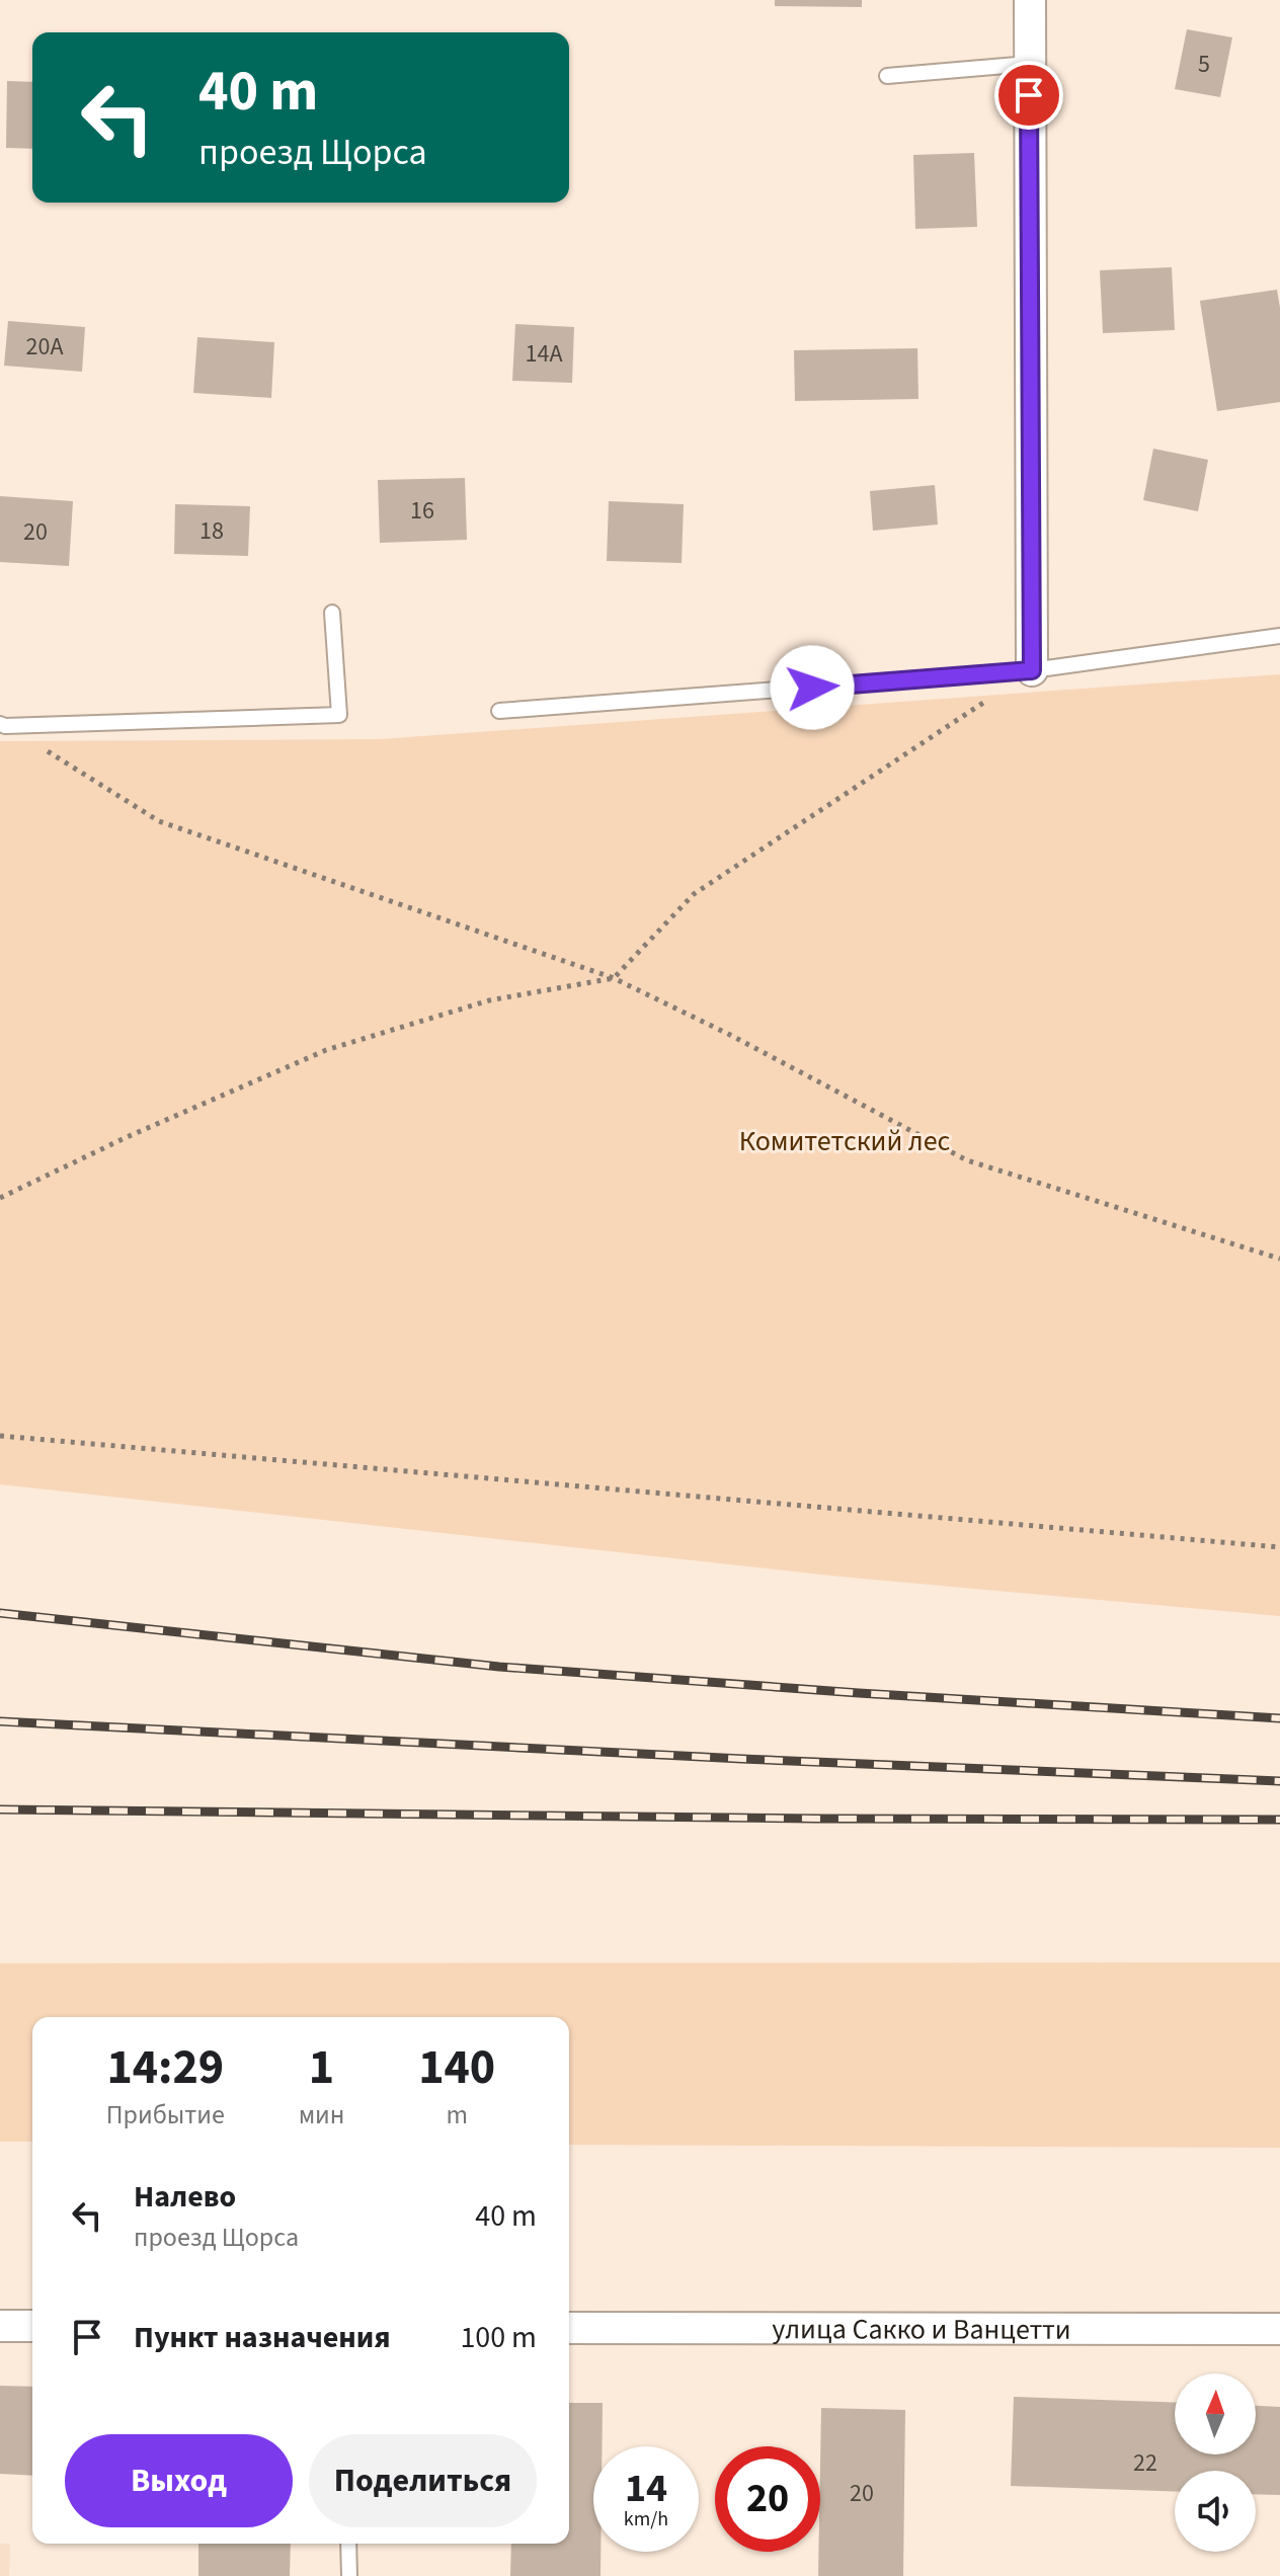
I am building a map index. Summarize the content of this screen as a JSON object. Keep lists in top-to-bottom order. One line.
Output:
{"streets":{"street":["улица Сакко и Ванцетти"]},"parks":["Комитетский лес"],"house_numbers":["5","20А","14А","16","18","20","22","20"],"north":"top","page":{"turn":["40 m","проезд Щорса"],"eta":["14:29","Прибытие","1","мин","140","m"],"list":[{"name":"Налево","note":"проезд Щорса","value":"40 m"},{"name":"Пункт назначения","value":"100 m"}],"buttons":["Выход","Поделиться"],"speed":"14 km/h","limit":"20"}}
